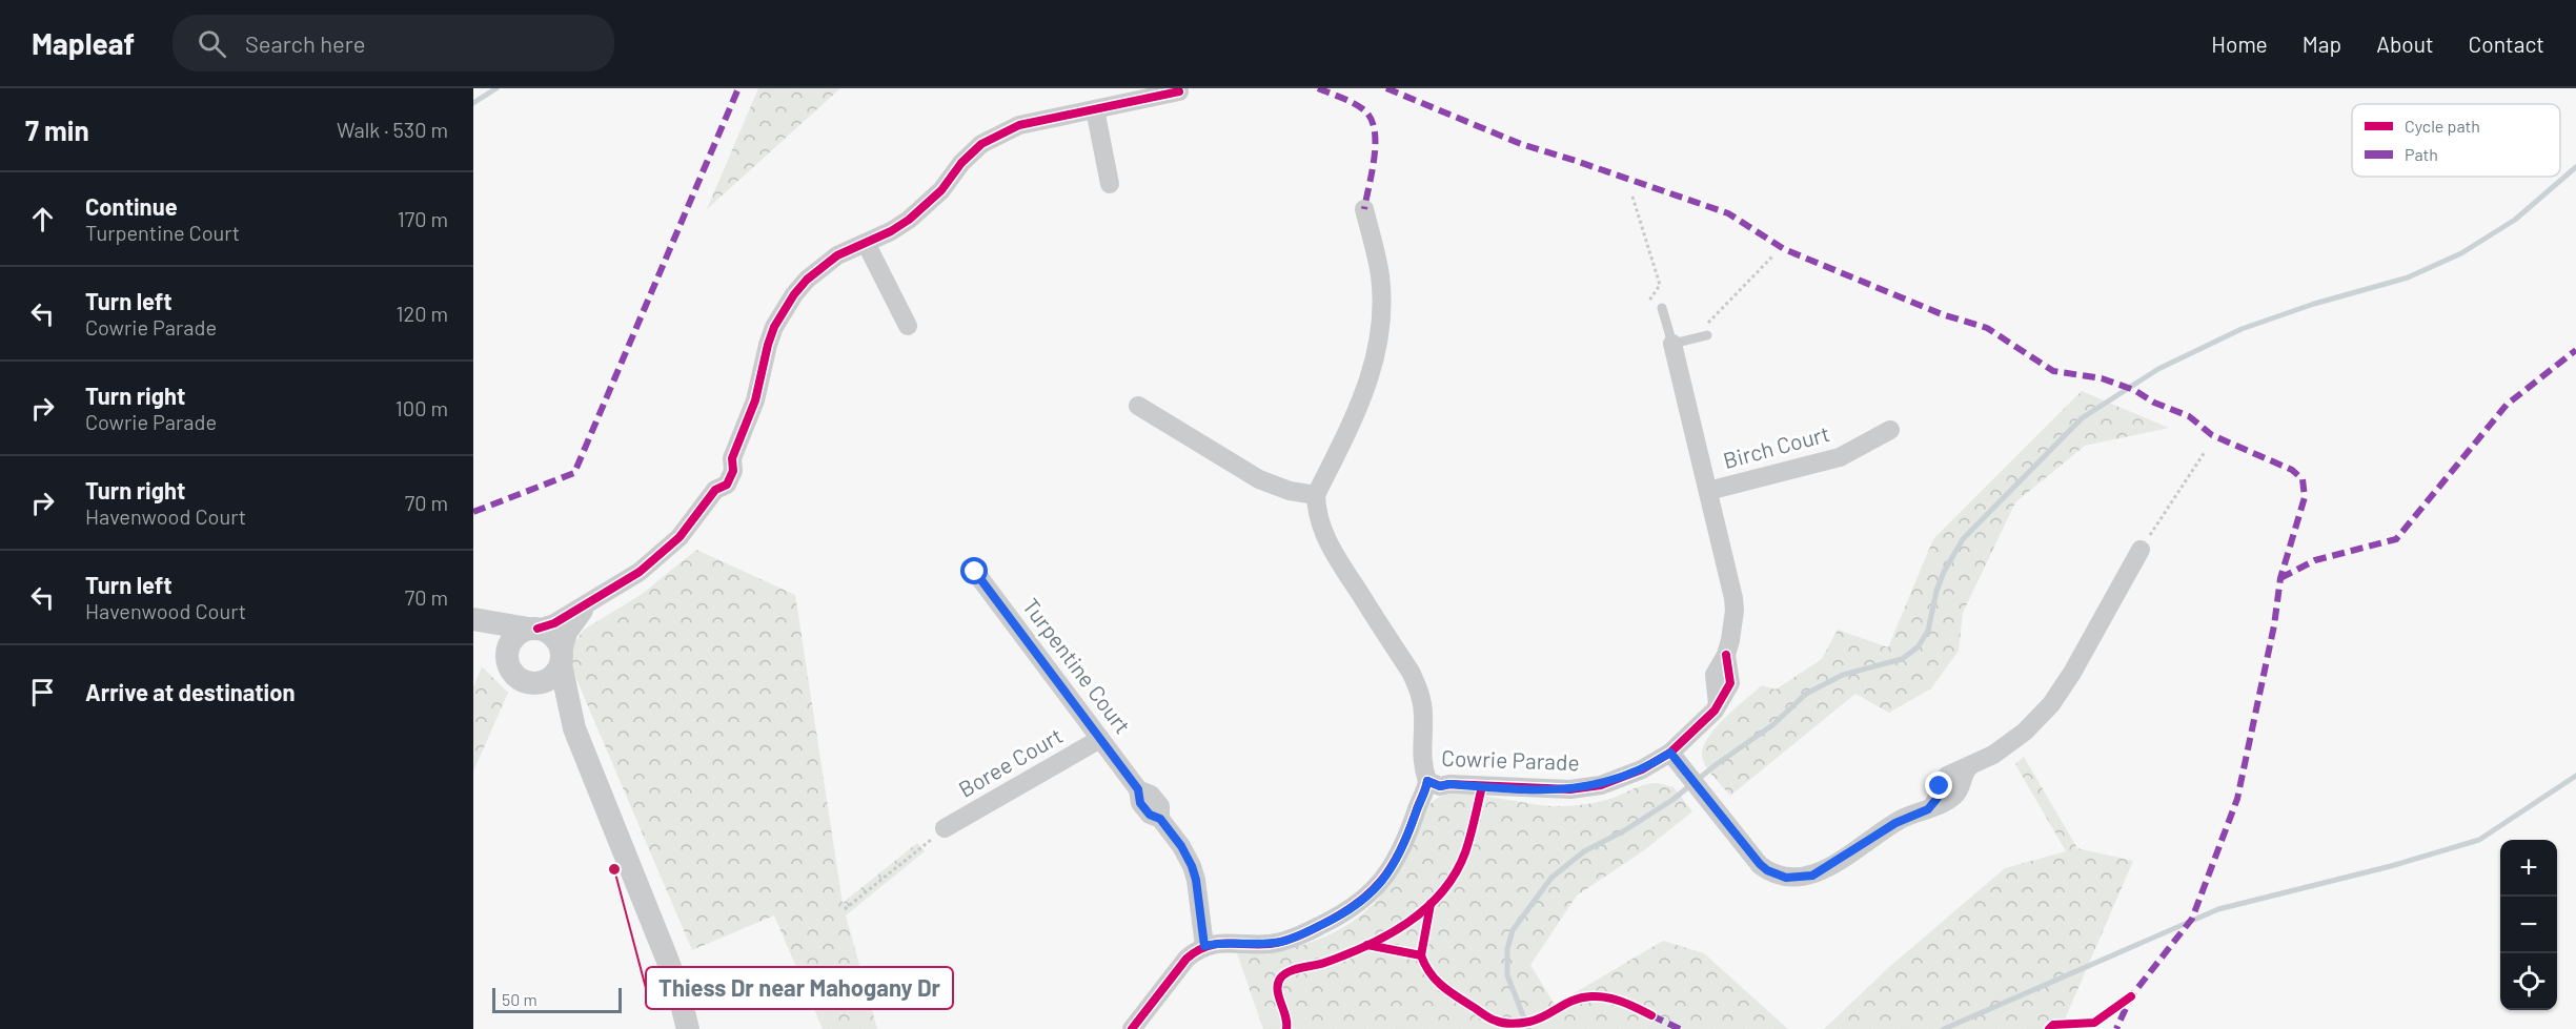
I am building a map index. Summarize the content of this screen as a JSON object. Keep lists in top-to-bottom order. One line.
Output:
{"streets":{"street":["Birch Court","Turpentine Court","Cowrie Parade","Boree Court"]},"crossings":[["Birch Court","Cowrie Parade"],["Turpentine Court","Cowrie Parade"],["Turpentine Court","Boree Court"]],"places":["Thiess Dr near Mahogany Dr"],"legend":["Cycle path","Path"],"scale_bar":"50 m","page":{"header":"Mapleaf","search":"Search here","nav":["Home","Map","About","Contact"],"heading":["7 min","Walk · 530 m"],"list":[["Continue","Turpentine Court","170 m"],["Turn left","Cowrie Parade","120 m"],["Turn right","Cowrie Parade","100 m"],["Turn right","Havenwood Court","70 m"],["Turn left","Havenwood Court","70 m"],"Arrive at destination"],"map_buttons":["+","−"],"scale":"50 m"}}
